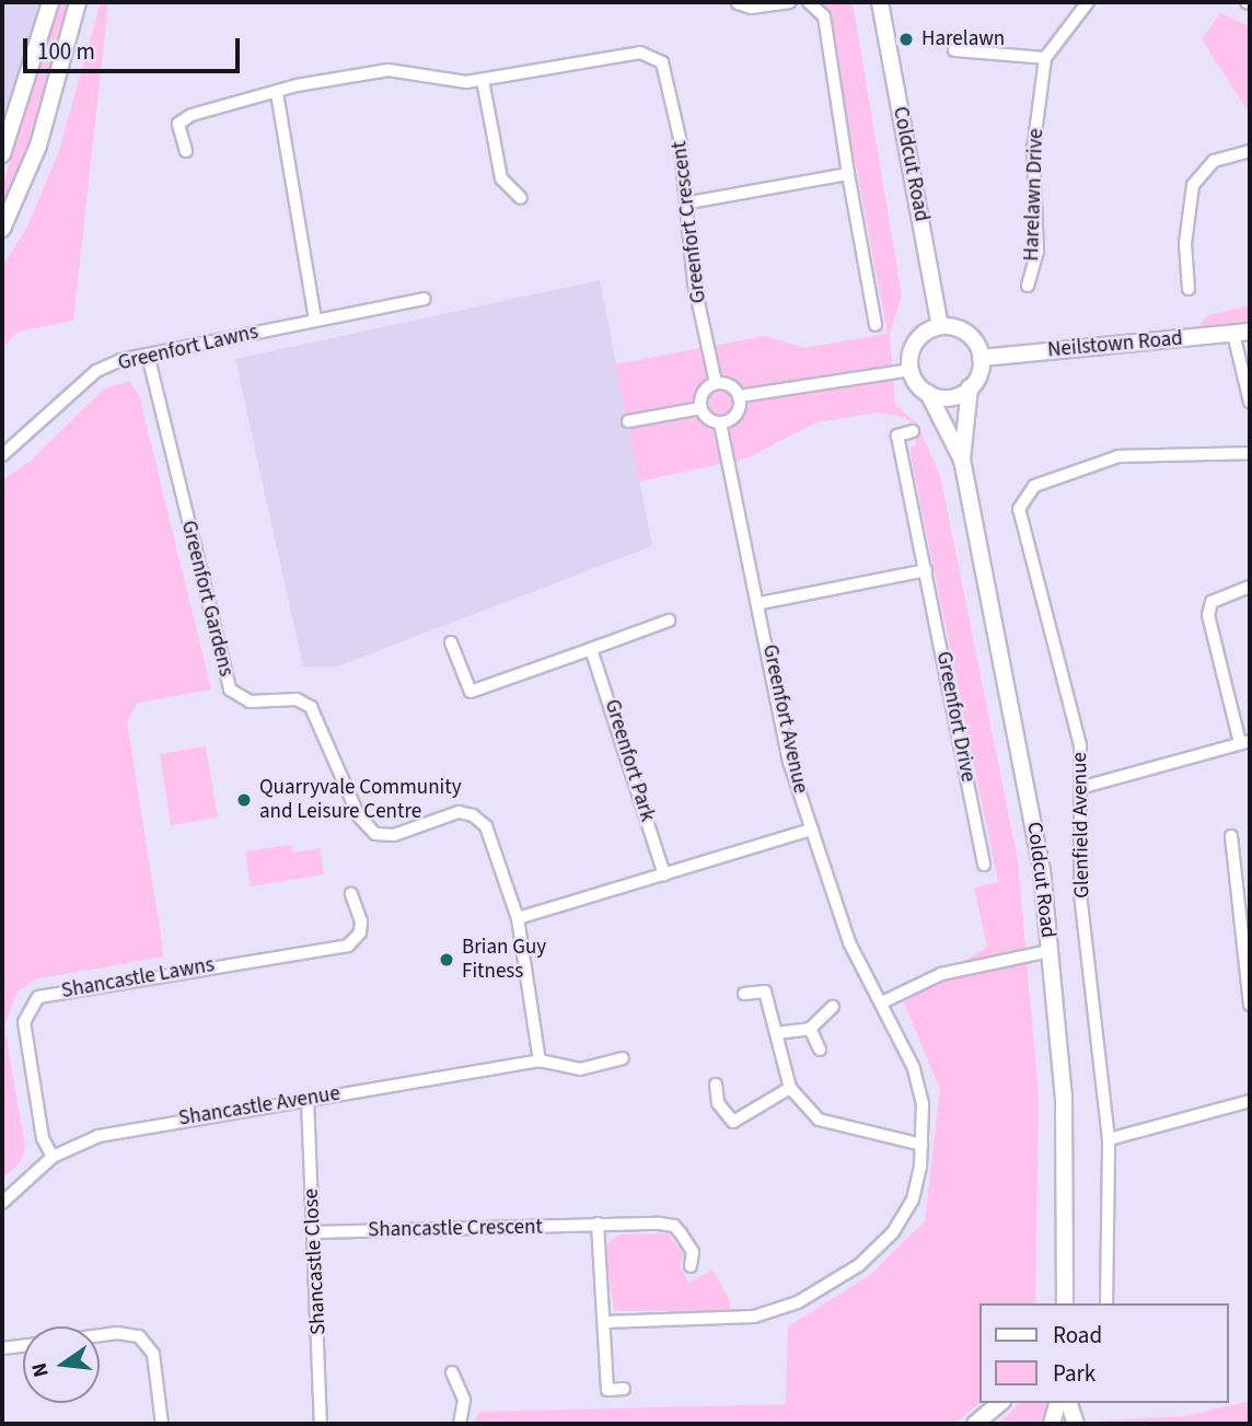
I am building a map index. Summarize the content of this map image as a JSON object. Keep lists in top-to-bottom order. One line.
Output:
{"streets":{"main road":["Coldcut Road","Neilstown Road"],"street":["Harelawn Drive","Greenfort Crescent","Greenfort Lawns","Greenfort Gardens","Greenfort Drive","Greenfort Avenue","Greenfort Park","Glenfield Avenue","Shancastle Lawns","Shancastle Avenue","Shancastle Crescent","Shancastle Close"]},"crossings":[["Coldcut Road","Neilstown Road"],["Greenfort Crescent","Greenfort Avenue"],["Greenfort Lawns","Greenfort Gardens"],["Shancastle Lawns","Shancastle Avenue"],["Shancastle Avenue","Shancastle Close"],["Shancastle Crescent","Shancastle Close"]],"places":["Harelawn","Quarryvale Community and Leisure Centre","Brian Guy Fitness"],"legend":["Road","Park"],"scale_bar":"100 m","north":"left"}
